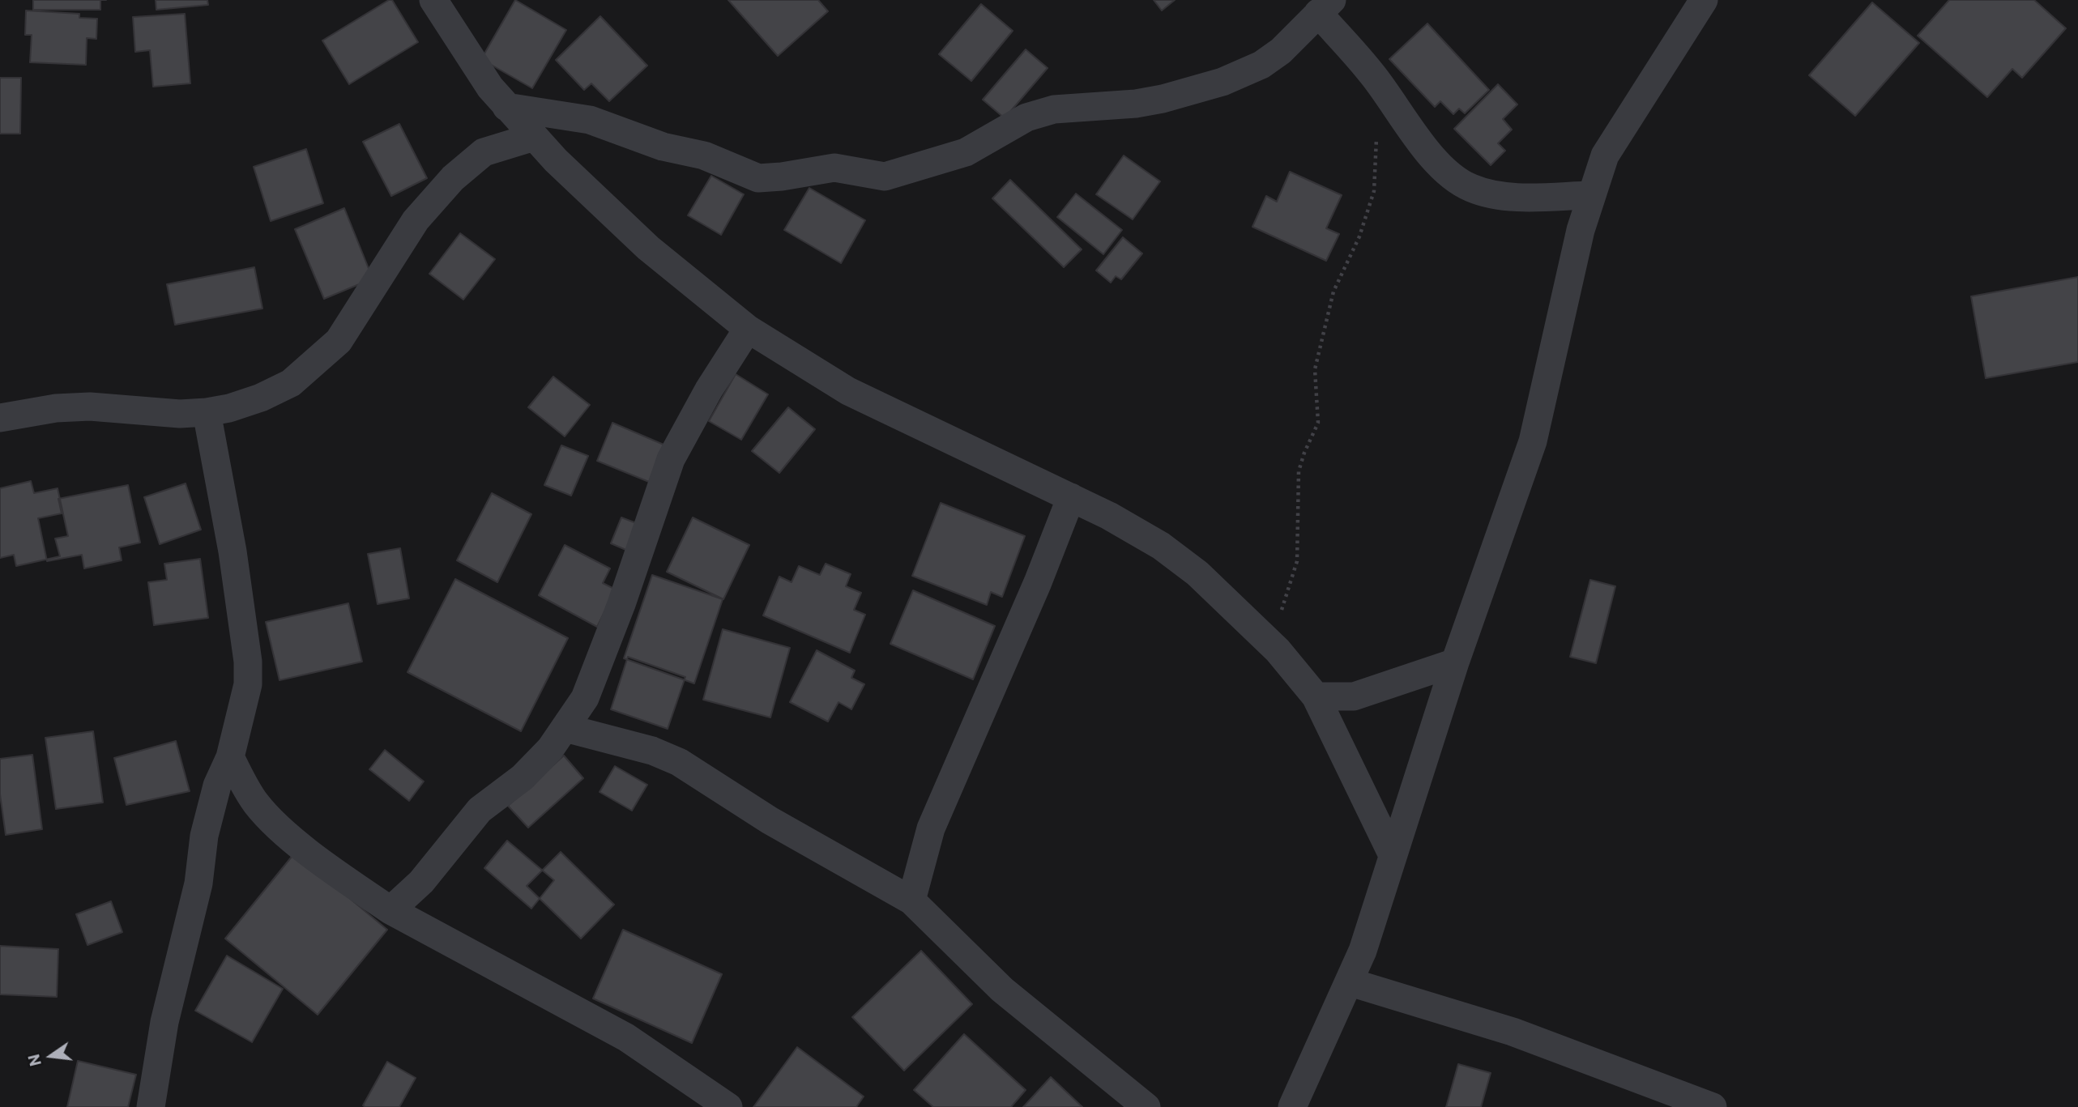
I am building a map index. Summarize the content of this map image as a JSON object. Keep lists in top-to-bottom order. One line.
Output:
{"north":"left"}
